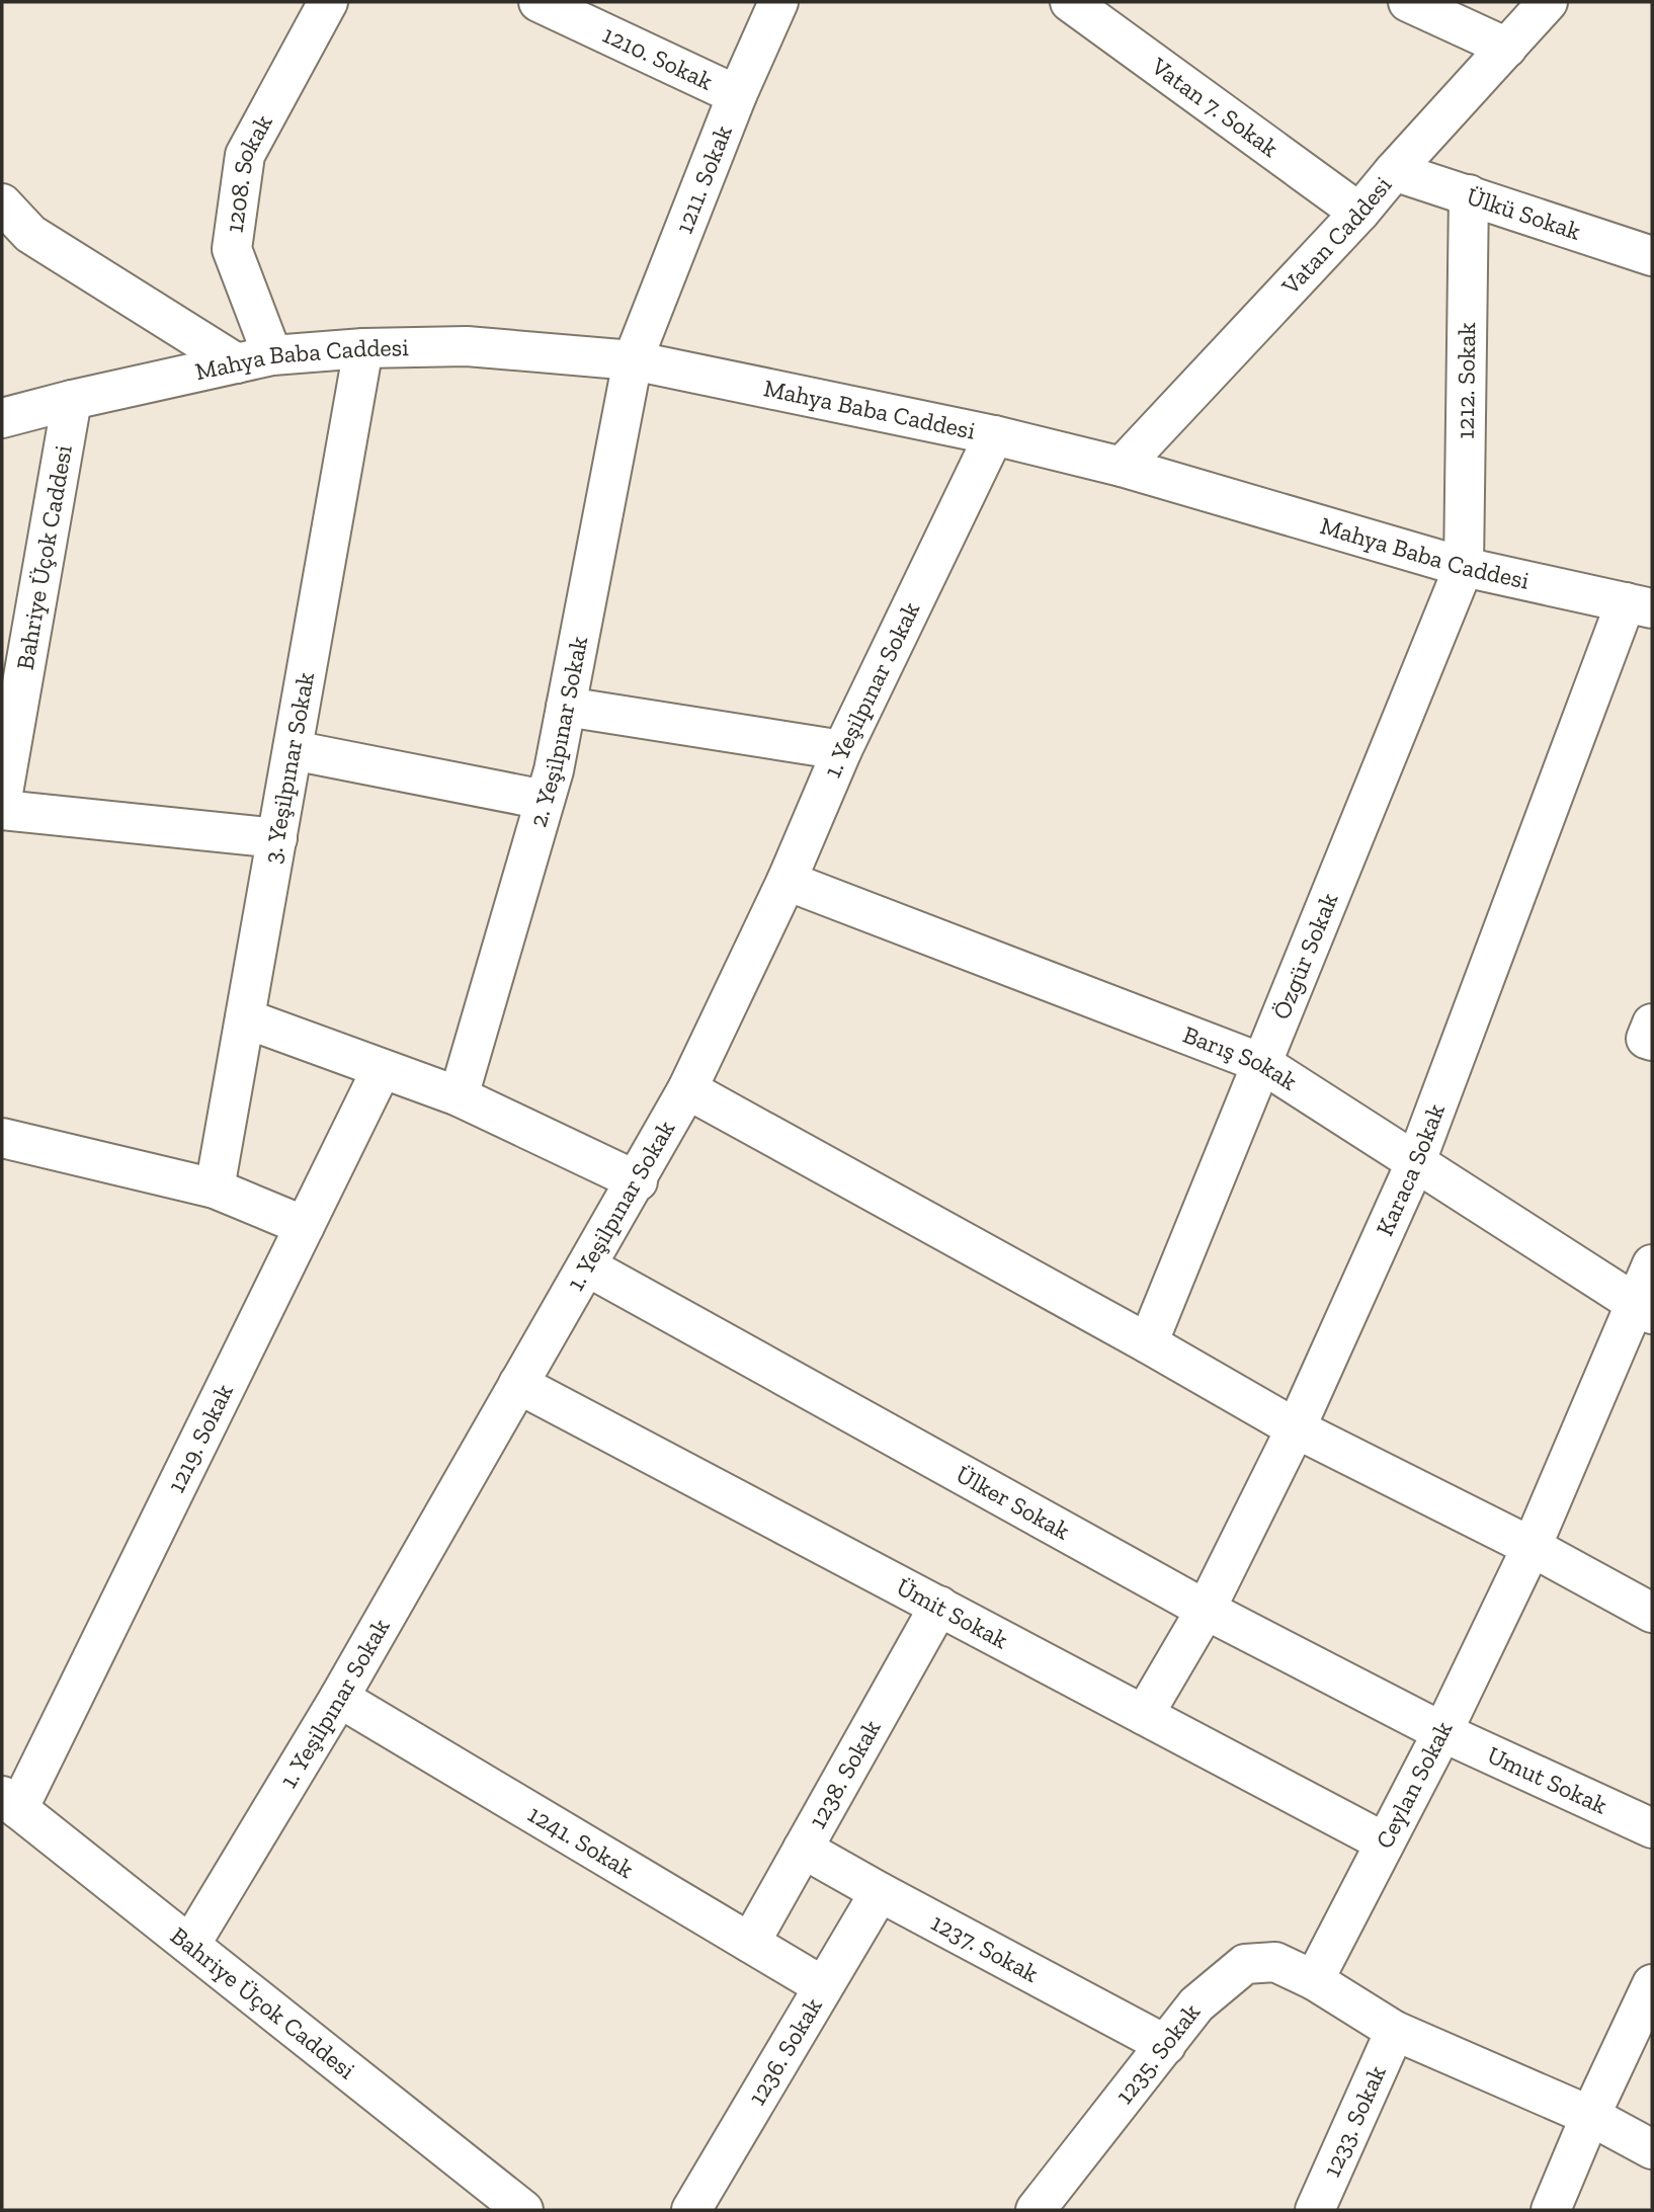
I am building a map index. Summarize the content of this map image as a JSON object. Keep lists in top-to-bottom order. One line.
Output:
{"streets":{"street":["1210. Sokak","Vatan 7. Sokak","1208. Sokak","1211. Sokak","Ülkü Sokak","Vatan Caddesi","Mahya Baba Caddesi","1212. Sokak","Bahriye Üçok Caddesi","1. Yeşilpınar Sokak","2. Yeşilpınar Sokak","3. Yeşilpınar Sokak","Özgür Sokak","Barış Sokak","Karaca Sokak","1219. Sokak","Ülker Sokak","Ümit Sokak","1238. Sokak","Umut Sokak","Ceylan Sokak","1241. Sokak","1237. Sokak","1236. Sokak","1235. Sokak","1233. Sokak"]},"crossings":[["1210. Sokak","1211. Sokak"],["Vatan 7. Sokak","Vatan Caddesi"],["1208. Sokak","Mahya Baba Caddesi"],["1211. Sokak","Mahya Baba Caddesi"],["1211. Sokak","2. Yeşilpınar Sokak"],["Ülkü Sokak","Vatan Caddesi"],["Ülkü Sokak","1212. Sokak"],["Vatan Caddesi","Mahya Baba Caddesi"],["Mahya Baba Caddesi","1212. Sokak"],["Mahya Baba Caddesi","Bahriye Üçok Caddesi"],["Mahya Baba Caddesi","1. Yeşilpınar Sokak"],["Mahya Baba Caddesi","2. Yeşilpınar Sokak"],["Mahya Baba Caddesi","3. Yeşilpınar Sokak"],["Mahya Baba Caddesi","Özgür Sokak"],["Mahya Baba Caddesi","Karaca Sokak"],["1212. Sokak","Özgür Sokak"],["Bahriye Üçok Caddesi","1. Yeşilpınar Sokak"],["Bahriye Üçok Caddesi","1219. Sokak"],["1. Yeşilpınar Sokak","Barış Sokak"],["1. Yeşilpınar Sokak","Ülker Sokak"],["1. Yeşilpınar Sokak","Ümit Sokak"],["1. Yeşilpınar Sokak","1241. Sokak"],["Özgür Sokak","Barış Sokak"],["Barış Sokak","Karaca Sokak"],["Barış Sokak","Ceylan Sokak"],["Karaca Sokak","Ülker Sokak"],["Karaca Sokak","Ümit Sokak"],["Ülker Sokak","Umut Sokak"],["Ülker Sokak","Ceylan Sokak"],["Ümit Sokak","1238. Sokak"],["Ümit Sokak","Ceylan Sokak"],["1238. Sokak","1241. Sokak"],["1238. Sokak","1237. Sokak"],["Umut Sokak","Ceylan Sokak"],["Ceylan Sokak","1235. Sokak"],["1241. Sokak","1236. Sokak"],["1237. Sokak","1236. Sokak"],["1237. Sokak","1235. Sokak"]]}
